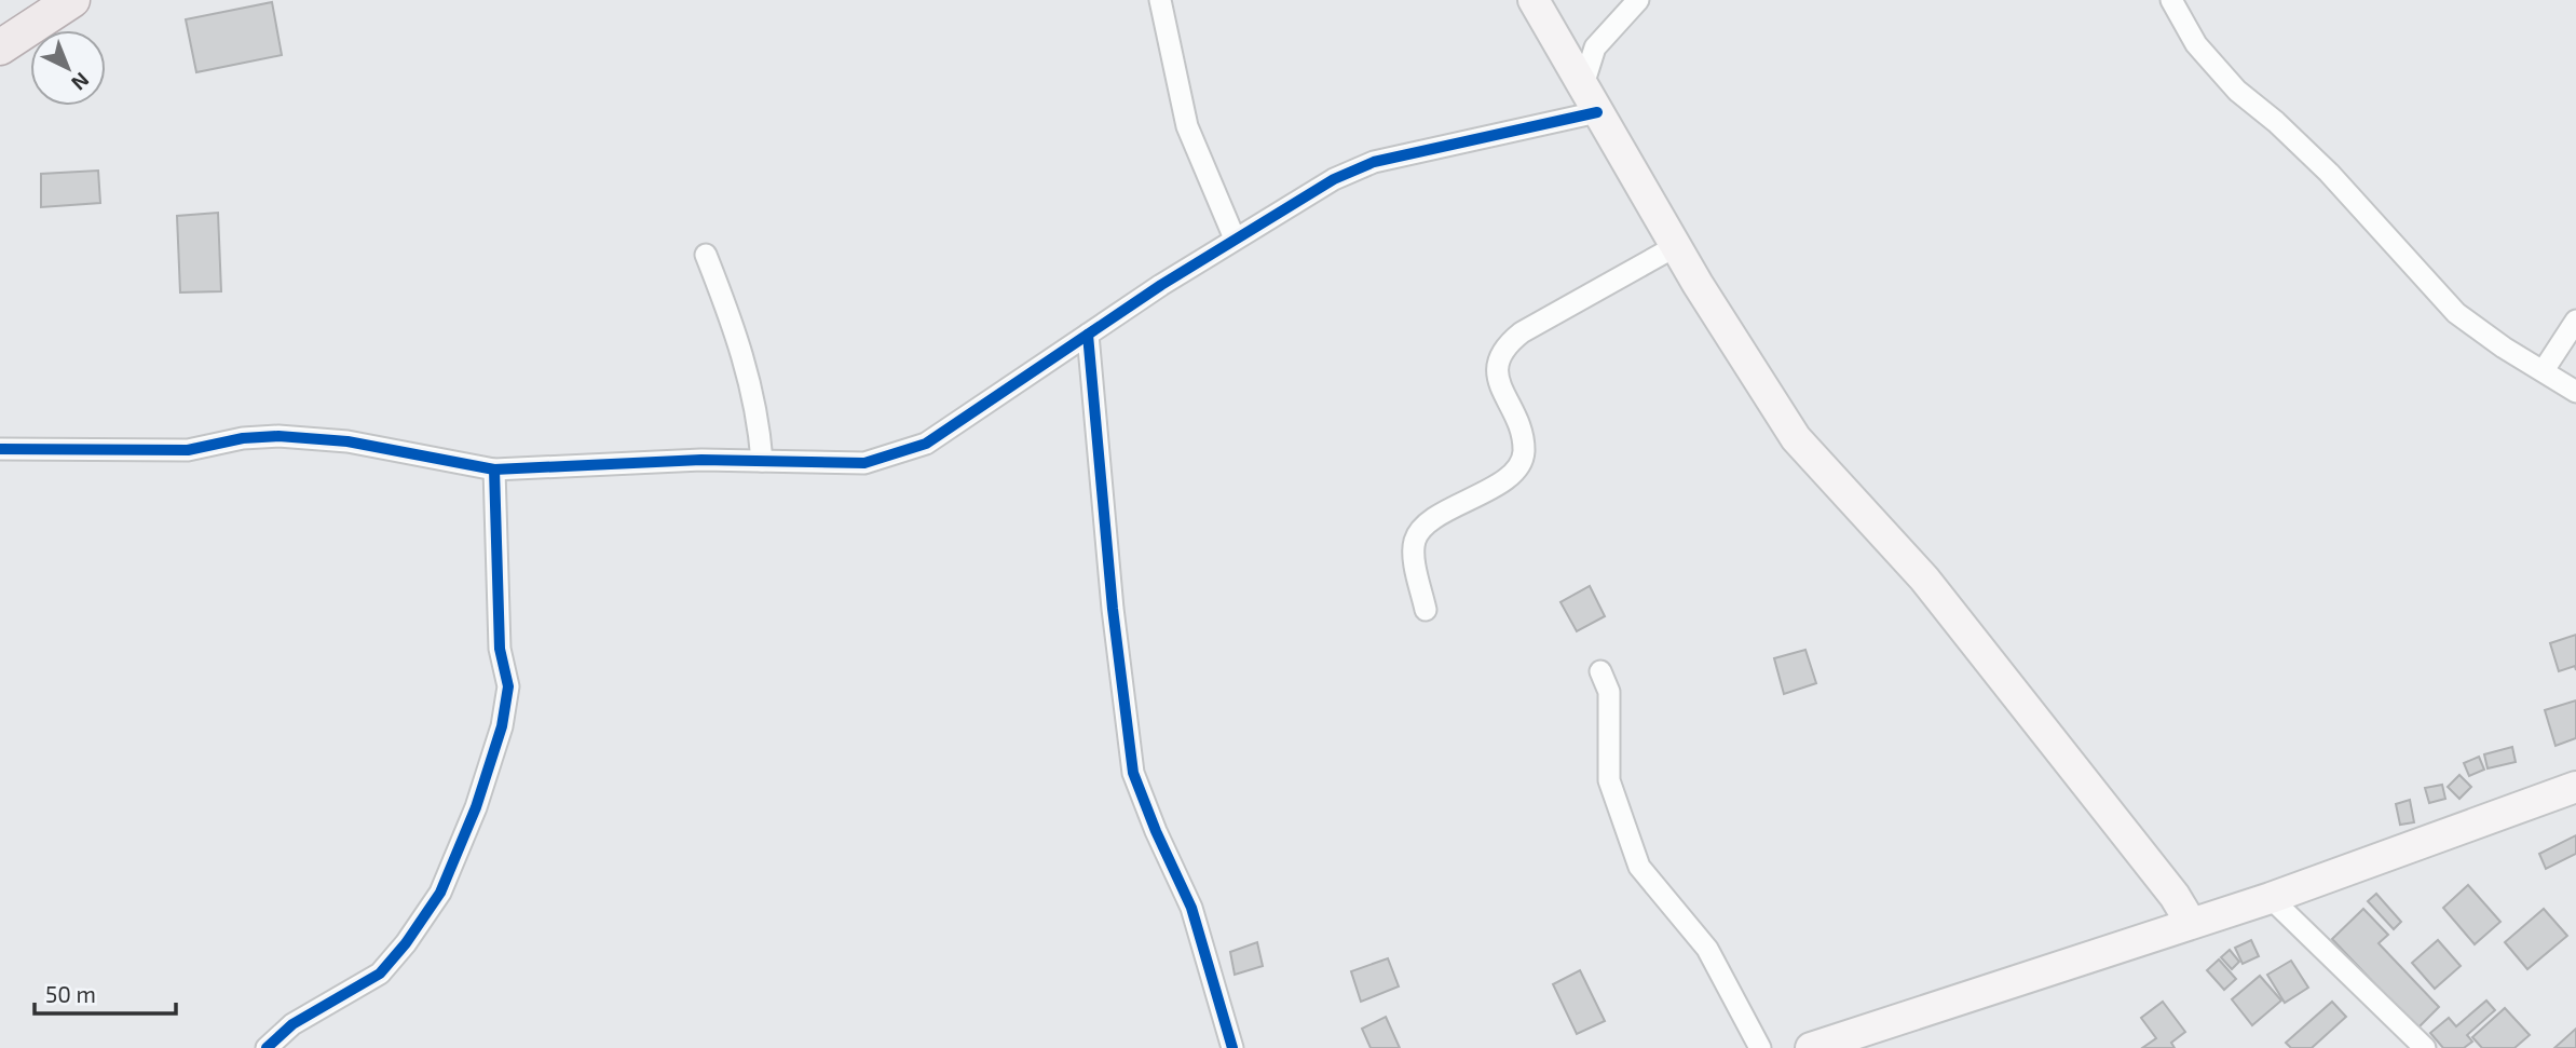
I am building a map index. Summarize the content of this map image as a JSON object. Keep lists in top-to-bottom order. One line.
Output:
{"scale_bar":"50 m","north":"bottom right"}
